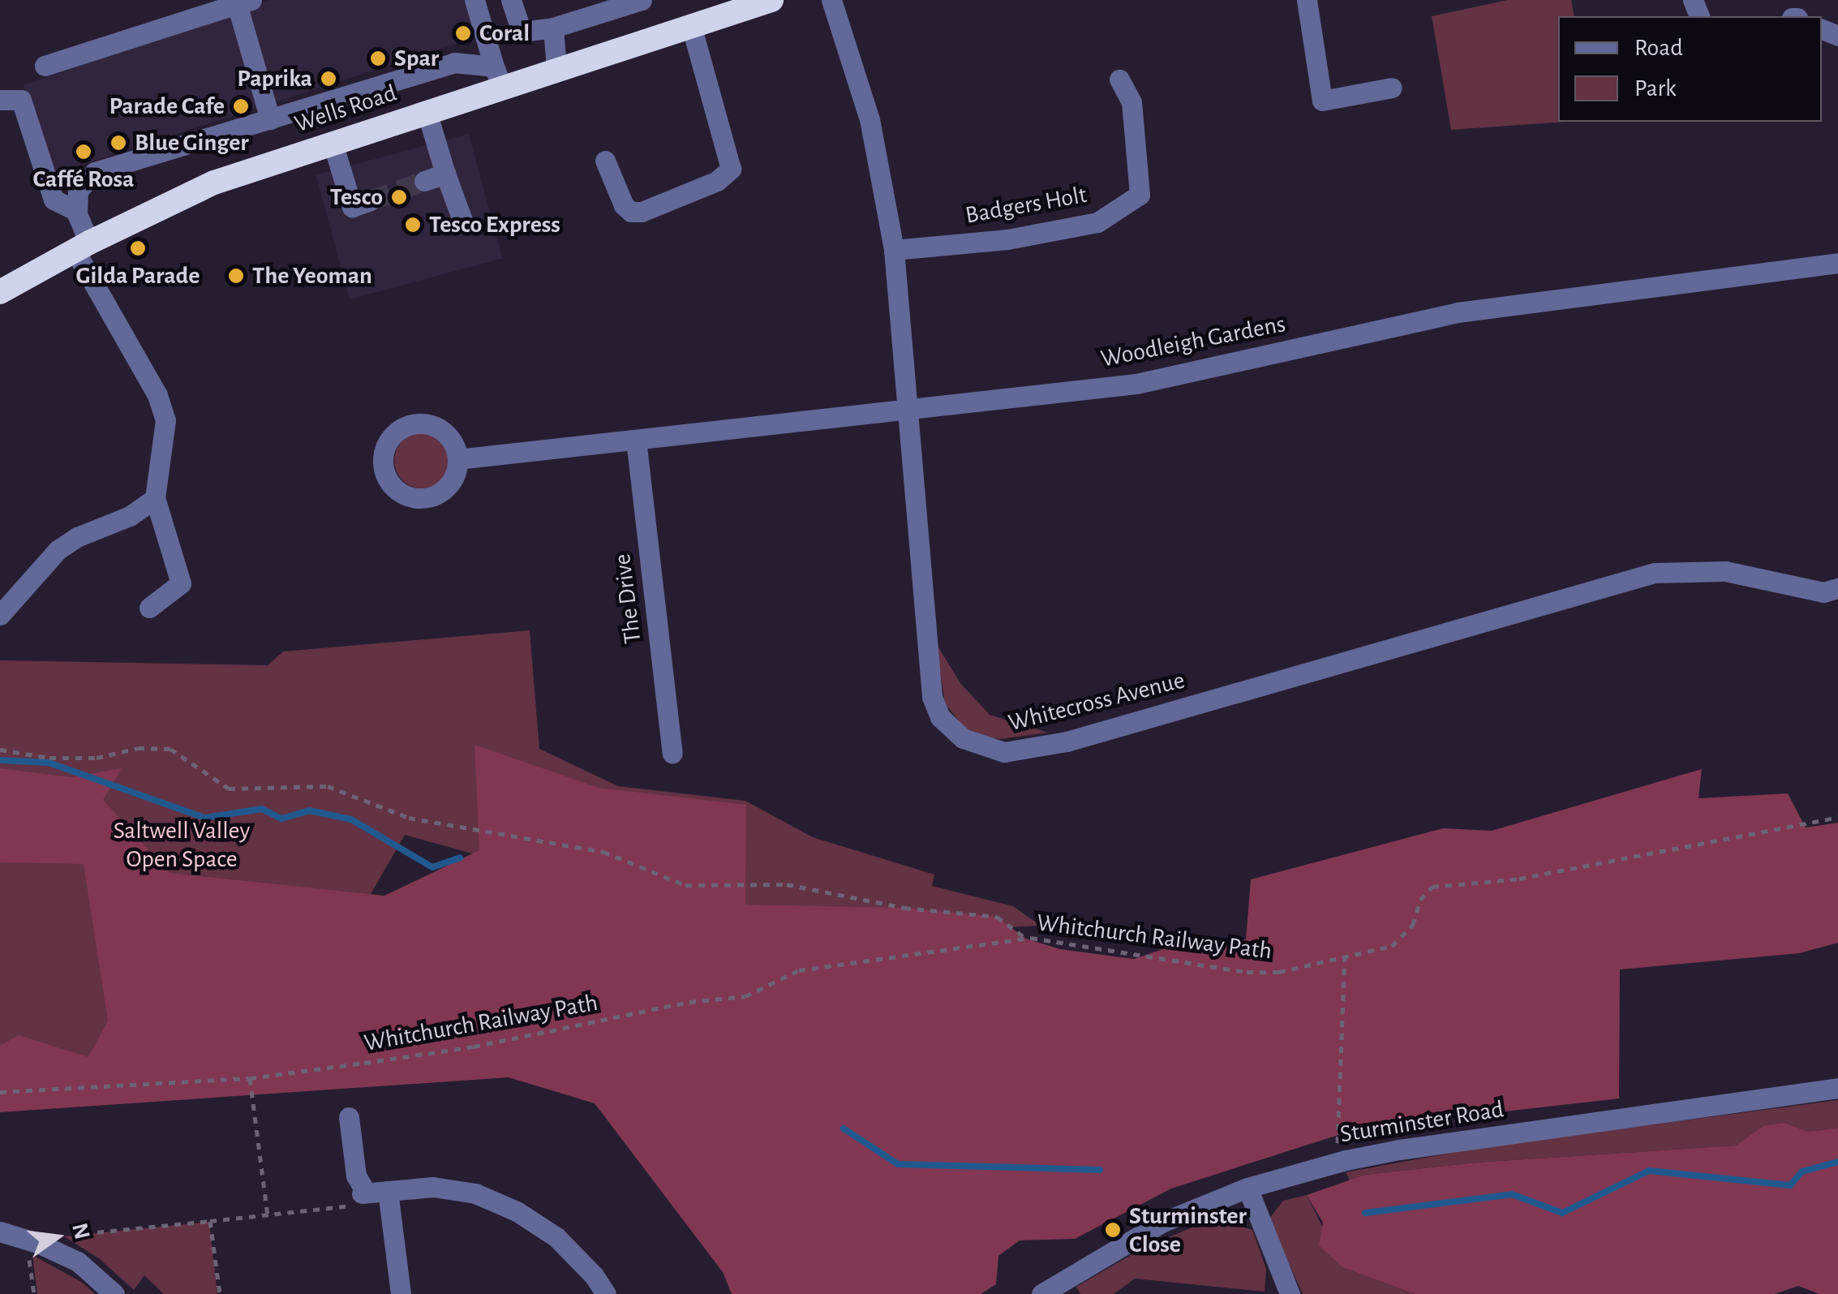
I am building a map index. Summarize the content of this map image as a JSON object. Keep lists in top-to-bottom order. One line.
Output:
{"streets":{"highway":["Wells Road"],"street":["Badgers Holt","Woodleigh Gardens","The Drive","Whitecross Avenue","Sturminster Road"],"path":["Whitchurch Railway Path"]},"crossings":[["Badgers Holt","Whitecross Avenue"],["Woodleigh Gardens","The Drive"],["Woodleigh Gardens","Whitecross Avenue"]],"parks":["Saltwell Valley Open Space"],"places":["Coral","Spar","Paprika","Parade Cafe","Blue Ginger","Caffé Rosa","Tesco","Tesco Express","Gilda Parade","The Yeoman","Sturminster Close"],"legend":["Road","Park"],"north":"right"}
